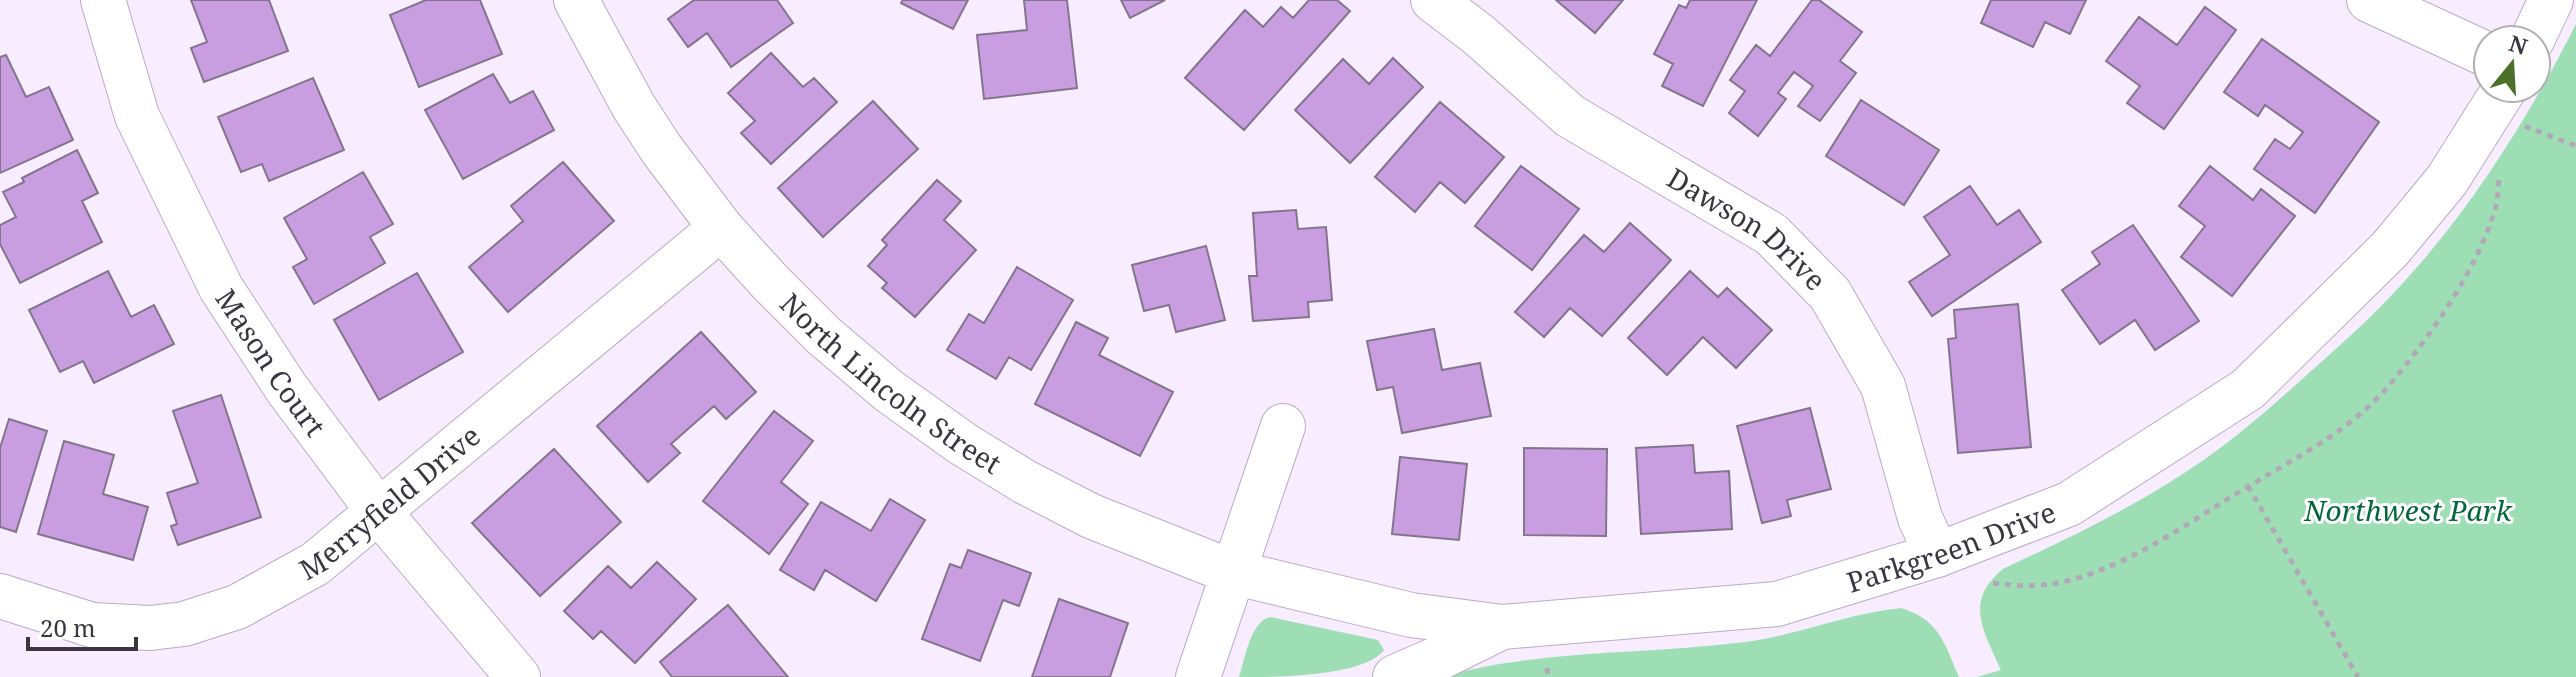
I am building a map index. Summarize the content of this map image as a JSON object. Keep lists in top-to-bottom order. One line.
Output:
{"streets":{"street":["Dawson Drive","Mason Court","North Lincoln Street","Merryfield Drive","Parkgreen Drive"]},"crossings":[["Dawson Drive","Parkgreen Drive"],["Mason Court","Merryfield Drive"],["North Lincoln Street","Merryfield Drive"],["North Lincoln Street","Parkgreen Drive"]],"parks":["Northwest Park"],"scale_bar":"20 m","north":"top"}
